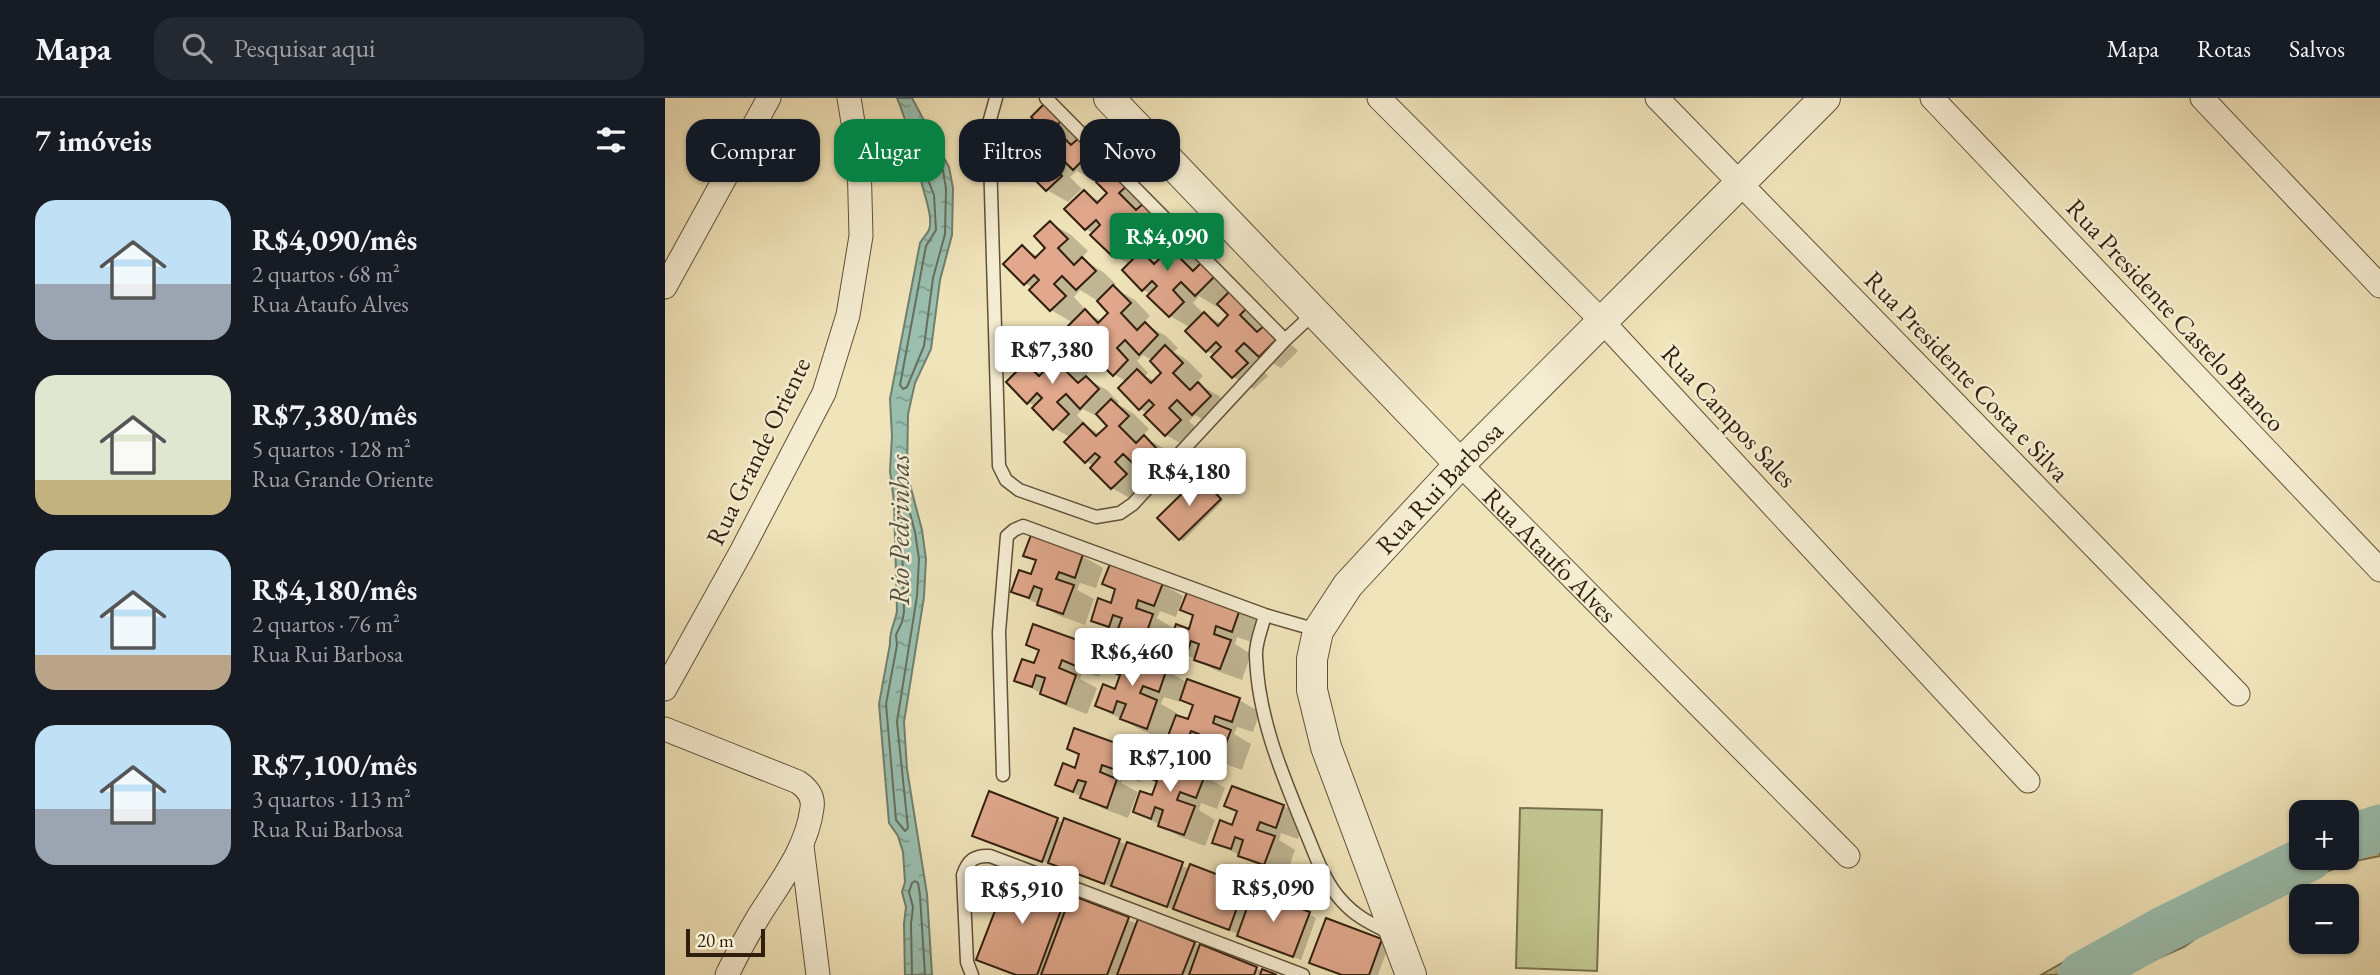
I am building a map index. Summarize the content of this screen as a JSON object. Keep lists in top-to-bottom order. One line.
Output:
{"streets":{"street":["Rua Presidente Castelo Branco","Rua Presidente Costa e Silva","Rua Campos Sales","Rua Grande Oriente","Rua Rui Barbosa","Rua Ataufo Alves"]},"crossings":[["Rua Presidente Costa e Silva","Rua Rui Barbosa"],["Rua Campos Sales","Rua Rui Barbosa"],["Rua Rui Barbosa","Rua Ataufo Alves"]],"water":["Rio Pedrinhas"],"scale_bar":"20 m","page":{"header":"Mapa","search":"Pesquisar aqui","nav":["Mapa","Rotas","Salvos"],"heading":"7 imóveis","chip":["Comprar","Alugar","Filtros","Novo"],"list":[{"name":"R$4,090/mês","note":"2 quartos · 68 m² · Rua Ataufo Alves"},{"name":"R$7,380/mês","note":"5 quartos · 128 m² · Rua Grande Oriente"},{"name":"R$4,180/mês","note":"2 quartos · 76 m² · Rua Rui Barbosa"},{"name":"R$7,100/mês","note":"3 quartos · 113 m² · Rua Rui Barbosa"}],"price":["R$4,090","R$7,380","R$4,180","R$6,460","R$7,100","R$5,090","R$5,910"],"map_buttons":["+","−"],"scale":"20 m"}}
